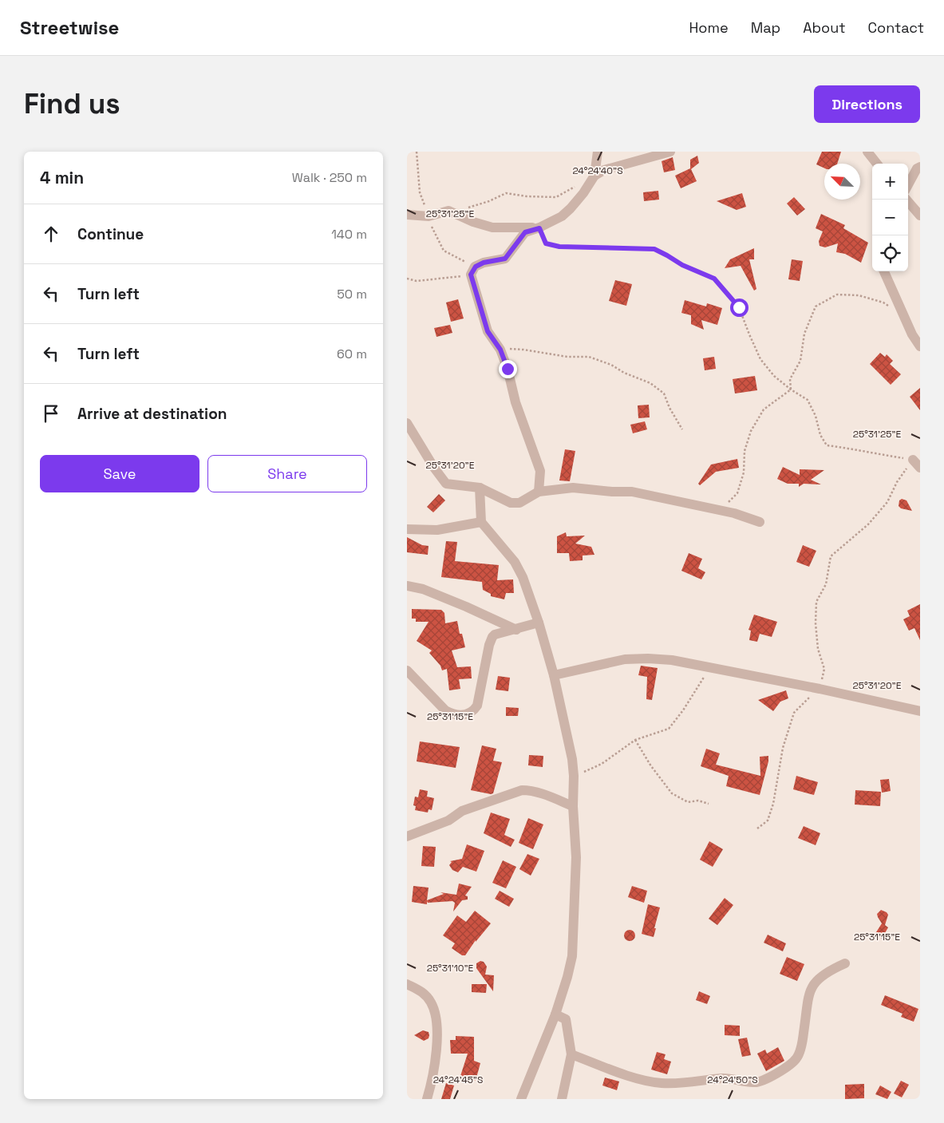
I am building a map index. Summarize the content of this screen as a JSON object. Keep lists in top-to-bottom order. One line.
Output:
{"north":"top left","page":{"header":"Streetwise","nav":["Home","Map","About","Contact"],"buttons":["Directions",["Save","Share"]],"title":"Find us","heading":["4 min","Walk · 250 m"],"map_buttons":["+","−"],"list":[["Continue","140 m"],["Turn left","50 m"],["Turn left","60 m"],"Arrive at destination"]},"coordinates":["24°24'40\"S","25°31'25\"E","25°31'20\"E","25°31'15\"E","25°31'10\"E","24°24'45\"S","24°24'50\"S"]}
